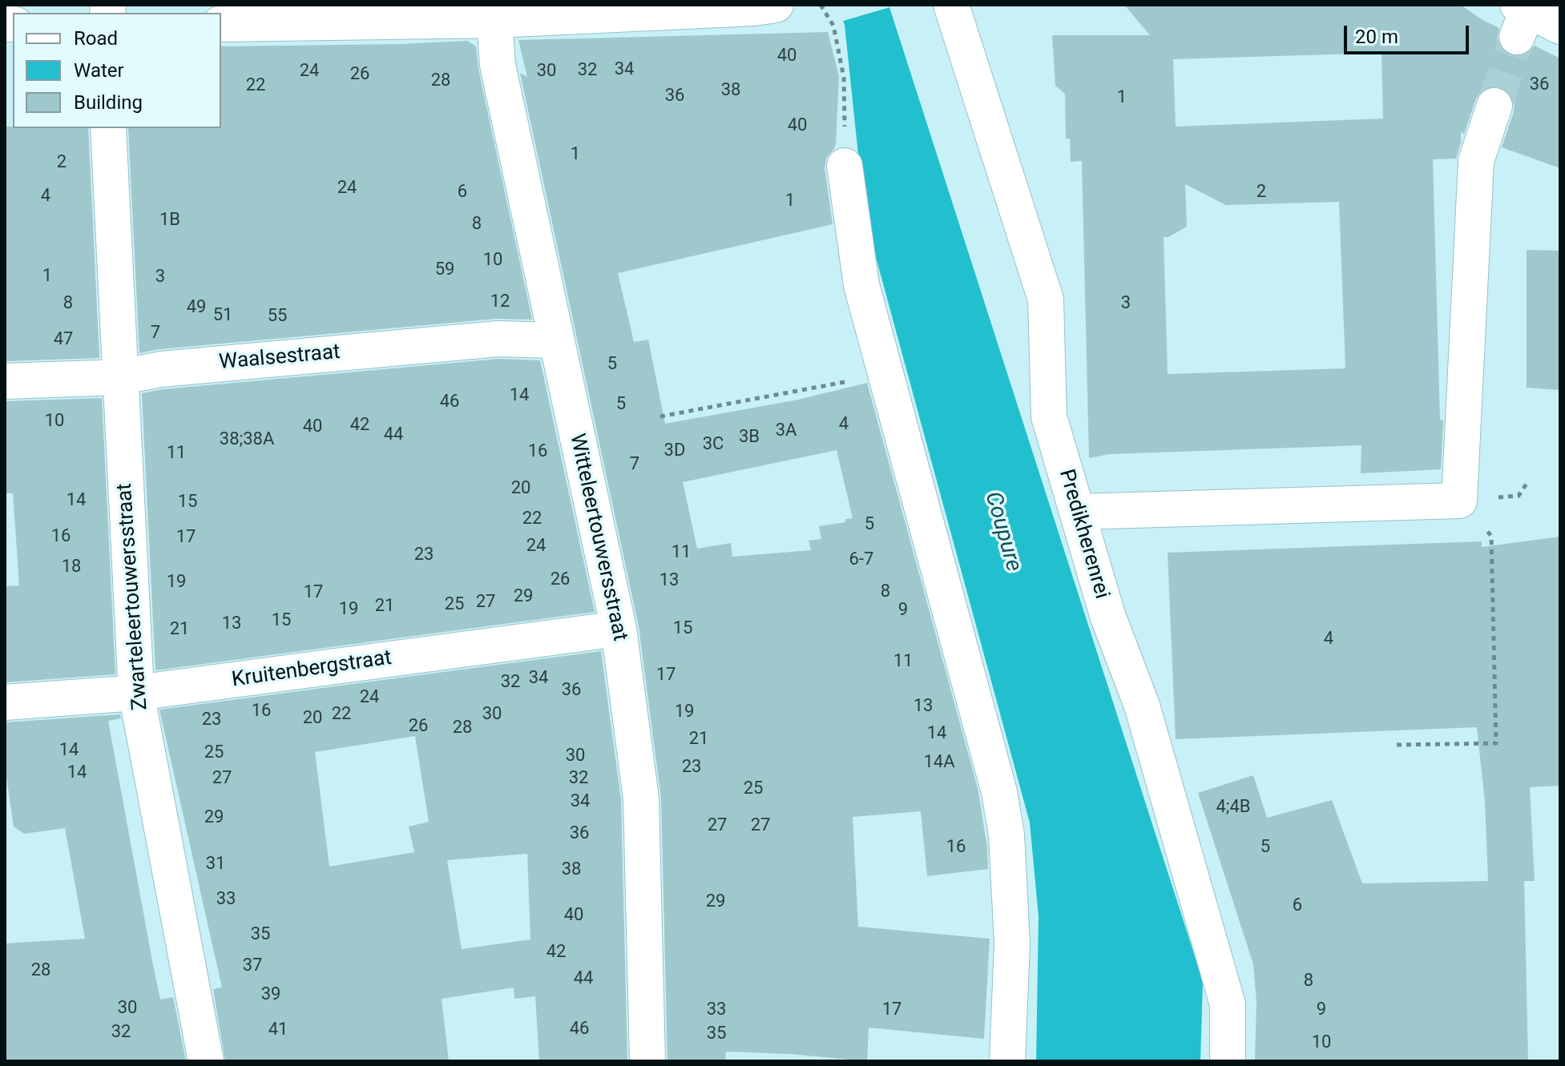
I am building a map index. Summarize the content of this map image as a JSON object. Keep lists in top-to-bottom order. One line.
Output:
{"streets":{"street":["Waalsestraat","Predikherenrei","Witteleertouwersstraat","Zwarteleertouwersstraat","Kruitenbergstraat"]},"crossings":[["Waalsestraat","Witteleertouwersstraat"],["Waalsestraat","Zwarteleertouwersstraat"],["Witteleertouwersstraat","Kruitenbergstraat"],["Zwarteleertouwersstraat","Kruitenbergstraat"]],"water":["Coupure"],"house_numbers":["40","34","32","24","30","26","28","36","22","38","36","1","40","1","2","24","6","2","4","1","1B","8","10","59","1","3","12","8","3","49","51","55","7","47","5","14","46","5","10","4","42","40","3A","44","3B","38;38A","3C","3D","16","11","7","20","14","15","22","5","16","17","24","11","23","6-7","18","26","13","19","8","17","29","27","25","21","19","9","15","13","15","21","4","11","17","34","32","36","24","13","16","19","22","30","20","23","26","28","14","21","14","25","30","14A","23","14","27","32","25","34","4;4B","29","27","27","36","16","5","31","38","33","29","6","40","35","42","37","28","44","8","39","30","33","17","9","46","41","32","35","10"],"legend":["Road","Water","Building"],"scale_bar":"20 m"}
